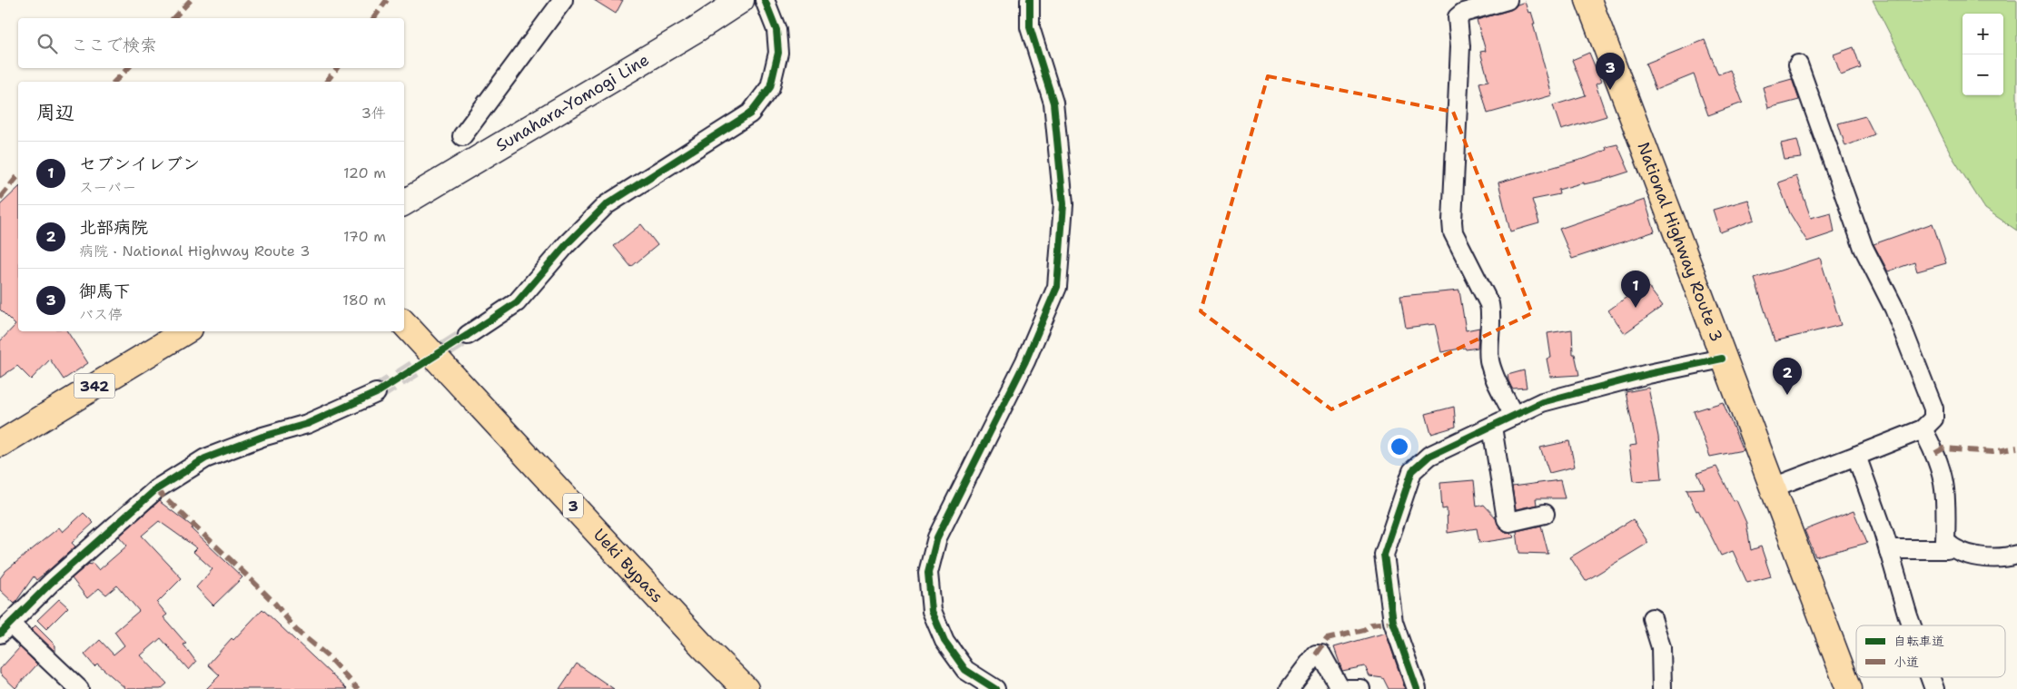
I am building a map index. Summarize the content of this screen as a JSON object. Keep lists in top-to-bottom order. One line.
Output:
{"streets":{"highway":["National Highway Route 3","342","3","Ueki Bypass"],"main road":["Sunahara-Yomogi Line"]},"legend":["自転車道","小道"],"page":{"map_buttons":["+","−"],"search":"ここで検索","pins":["3","1","2"],"heading":["周辺","3件"],"list":[{"mark":"1","name":"セブンイレブン","note":"スーパー","value":"120 m"},{"mark":"2","name":"北部病院","note":"病院 · National Highway Route 3","value":"170 m"},{"mark":"3","name":"御馬下","note":"バス停","value":"180 m"}]}}
